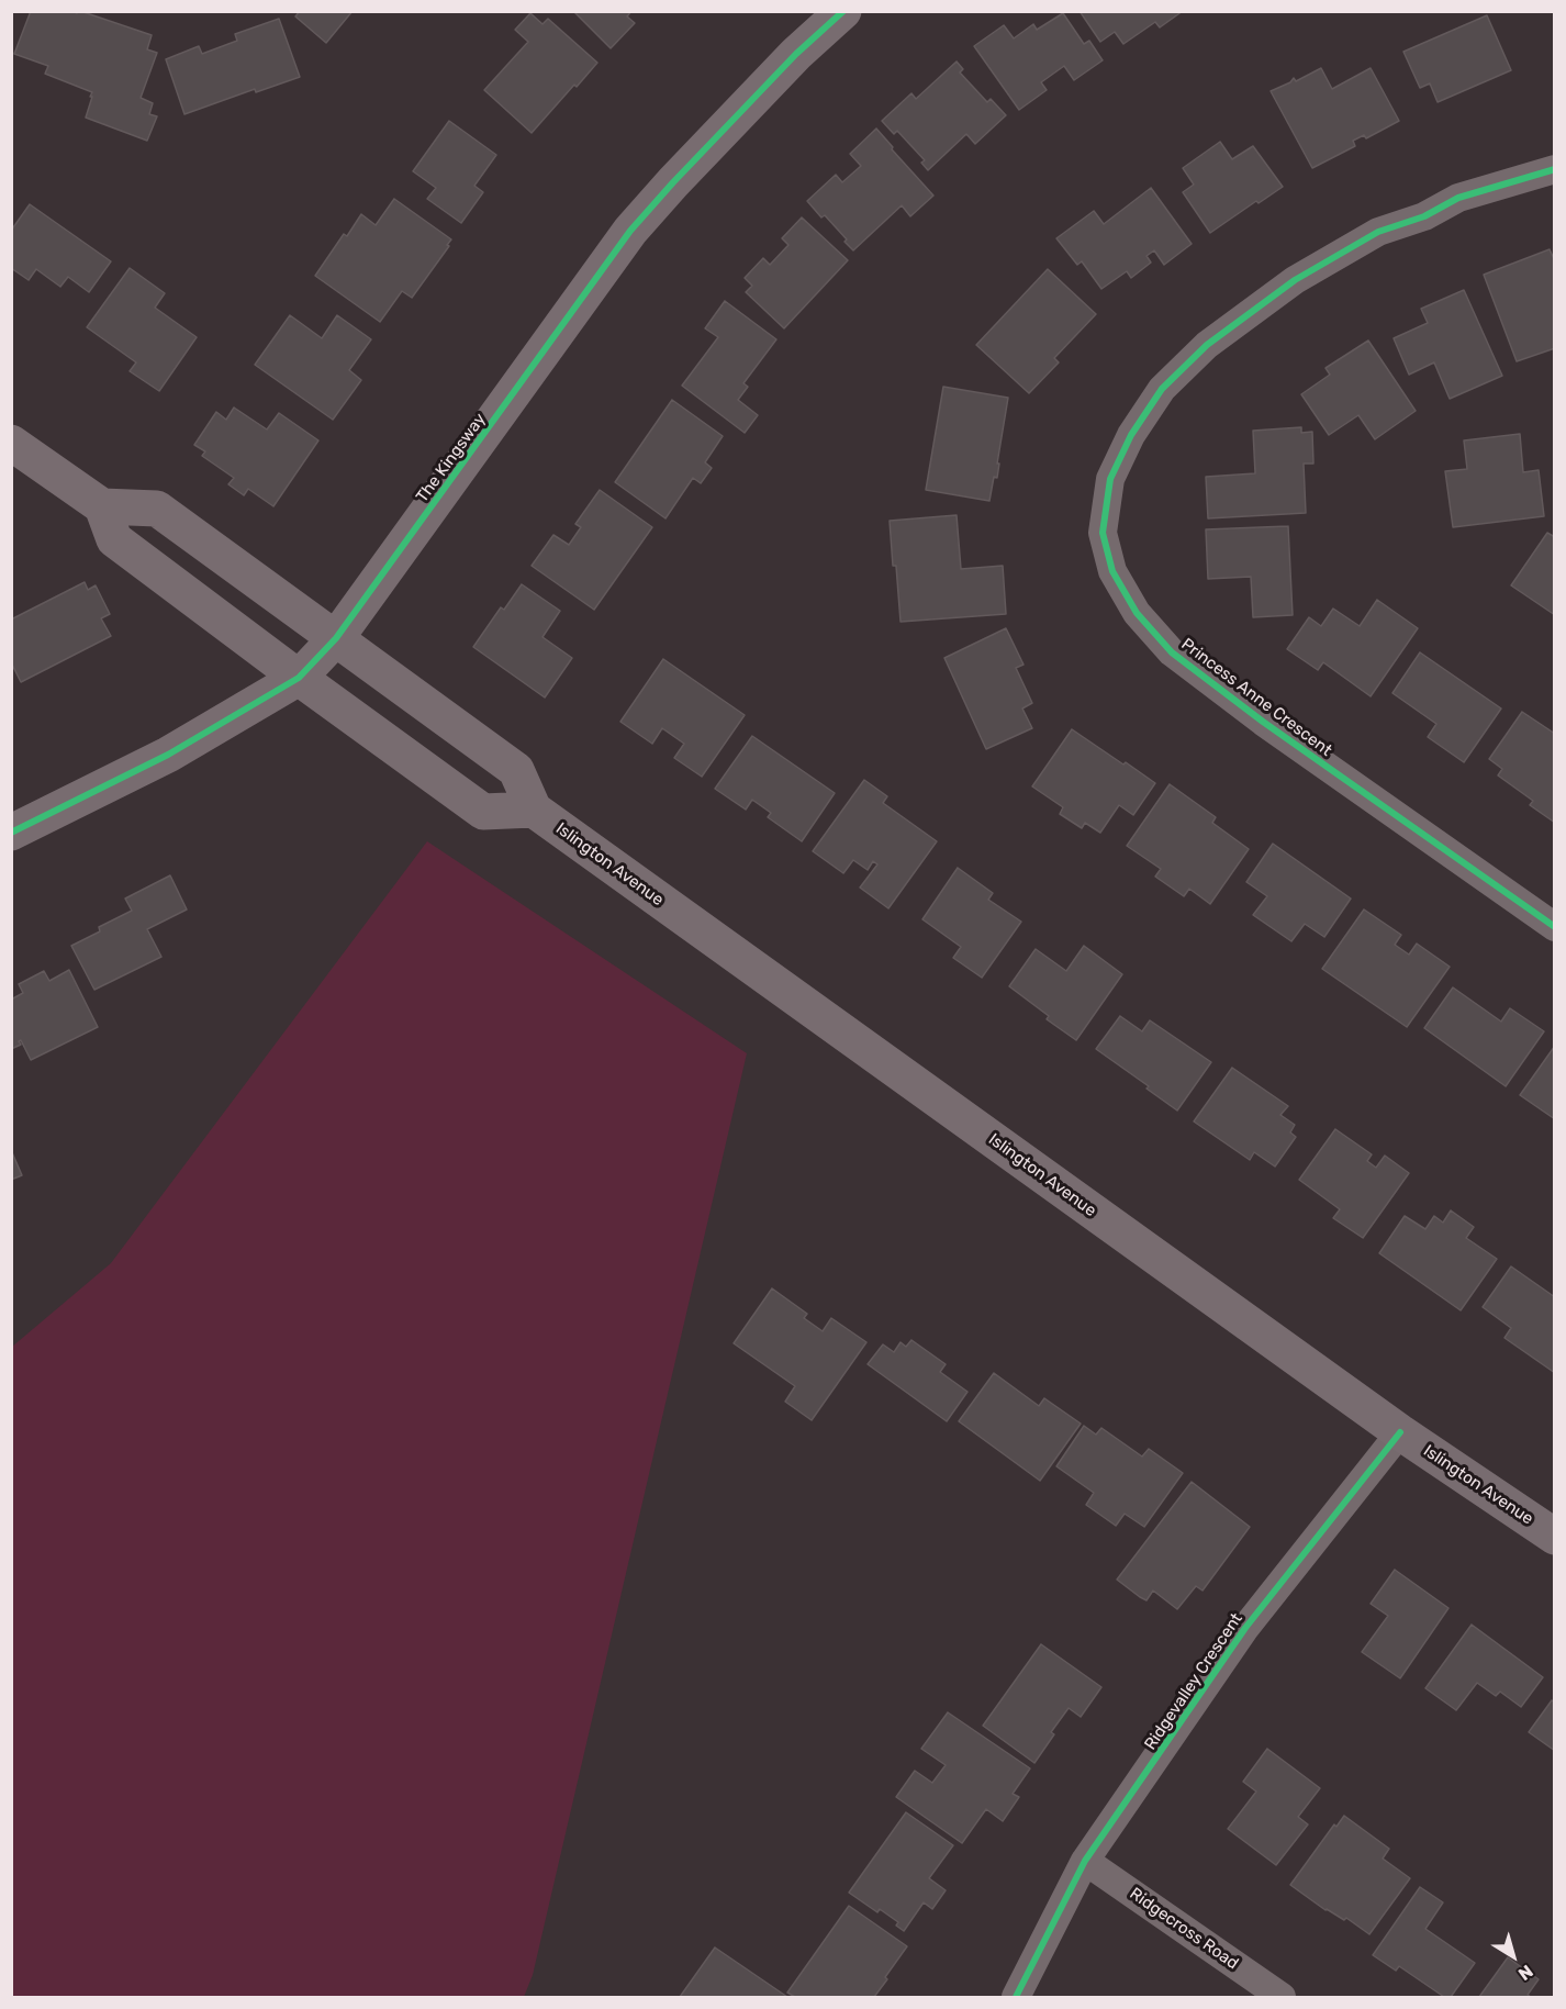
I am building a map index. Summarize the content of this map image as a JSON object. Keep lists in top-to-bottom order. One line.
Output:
{"streets":{"main road":["The Kingsway","Islington Avenue"],"street":["Princess Anne Crescent","Ridgevalley Crescent","Ridgecross Road"]},"crossings":[["Islington Avenue","Ridgevalley Crescent"],["Ridgevalley Crescent","Ridgecross Road"]],"north":"bottom right"}
